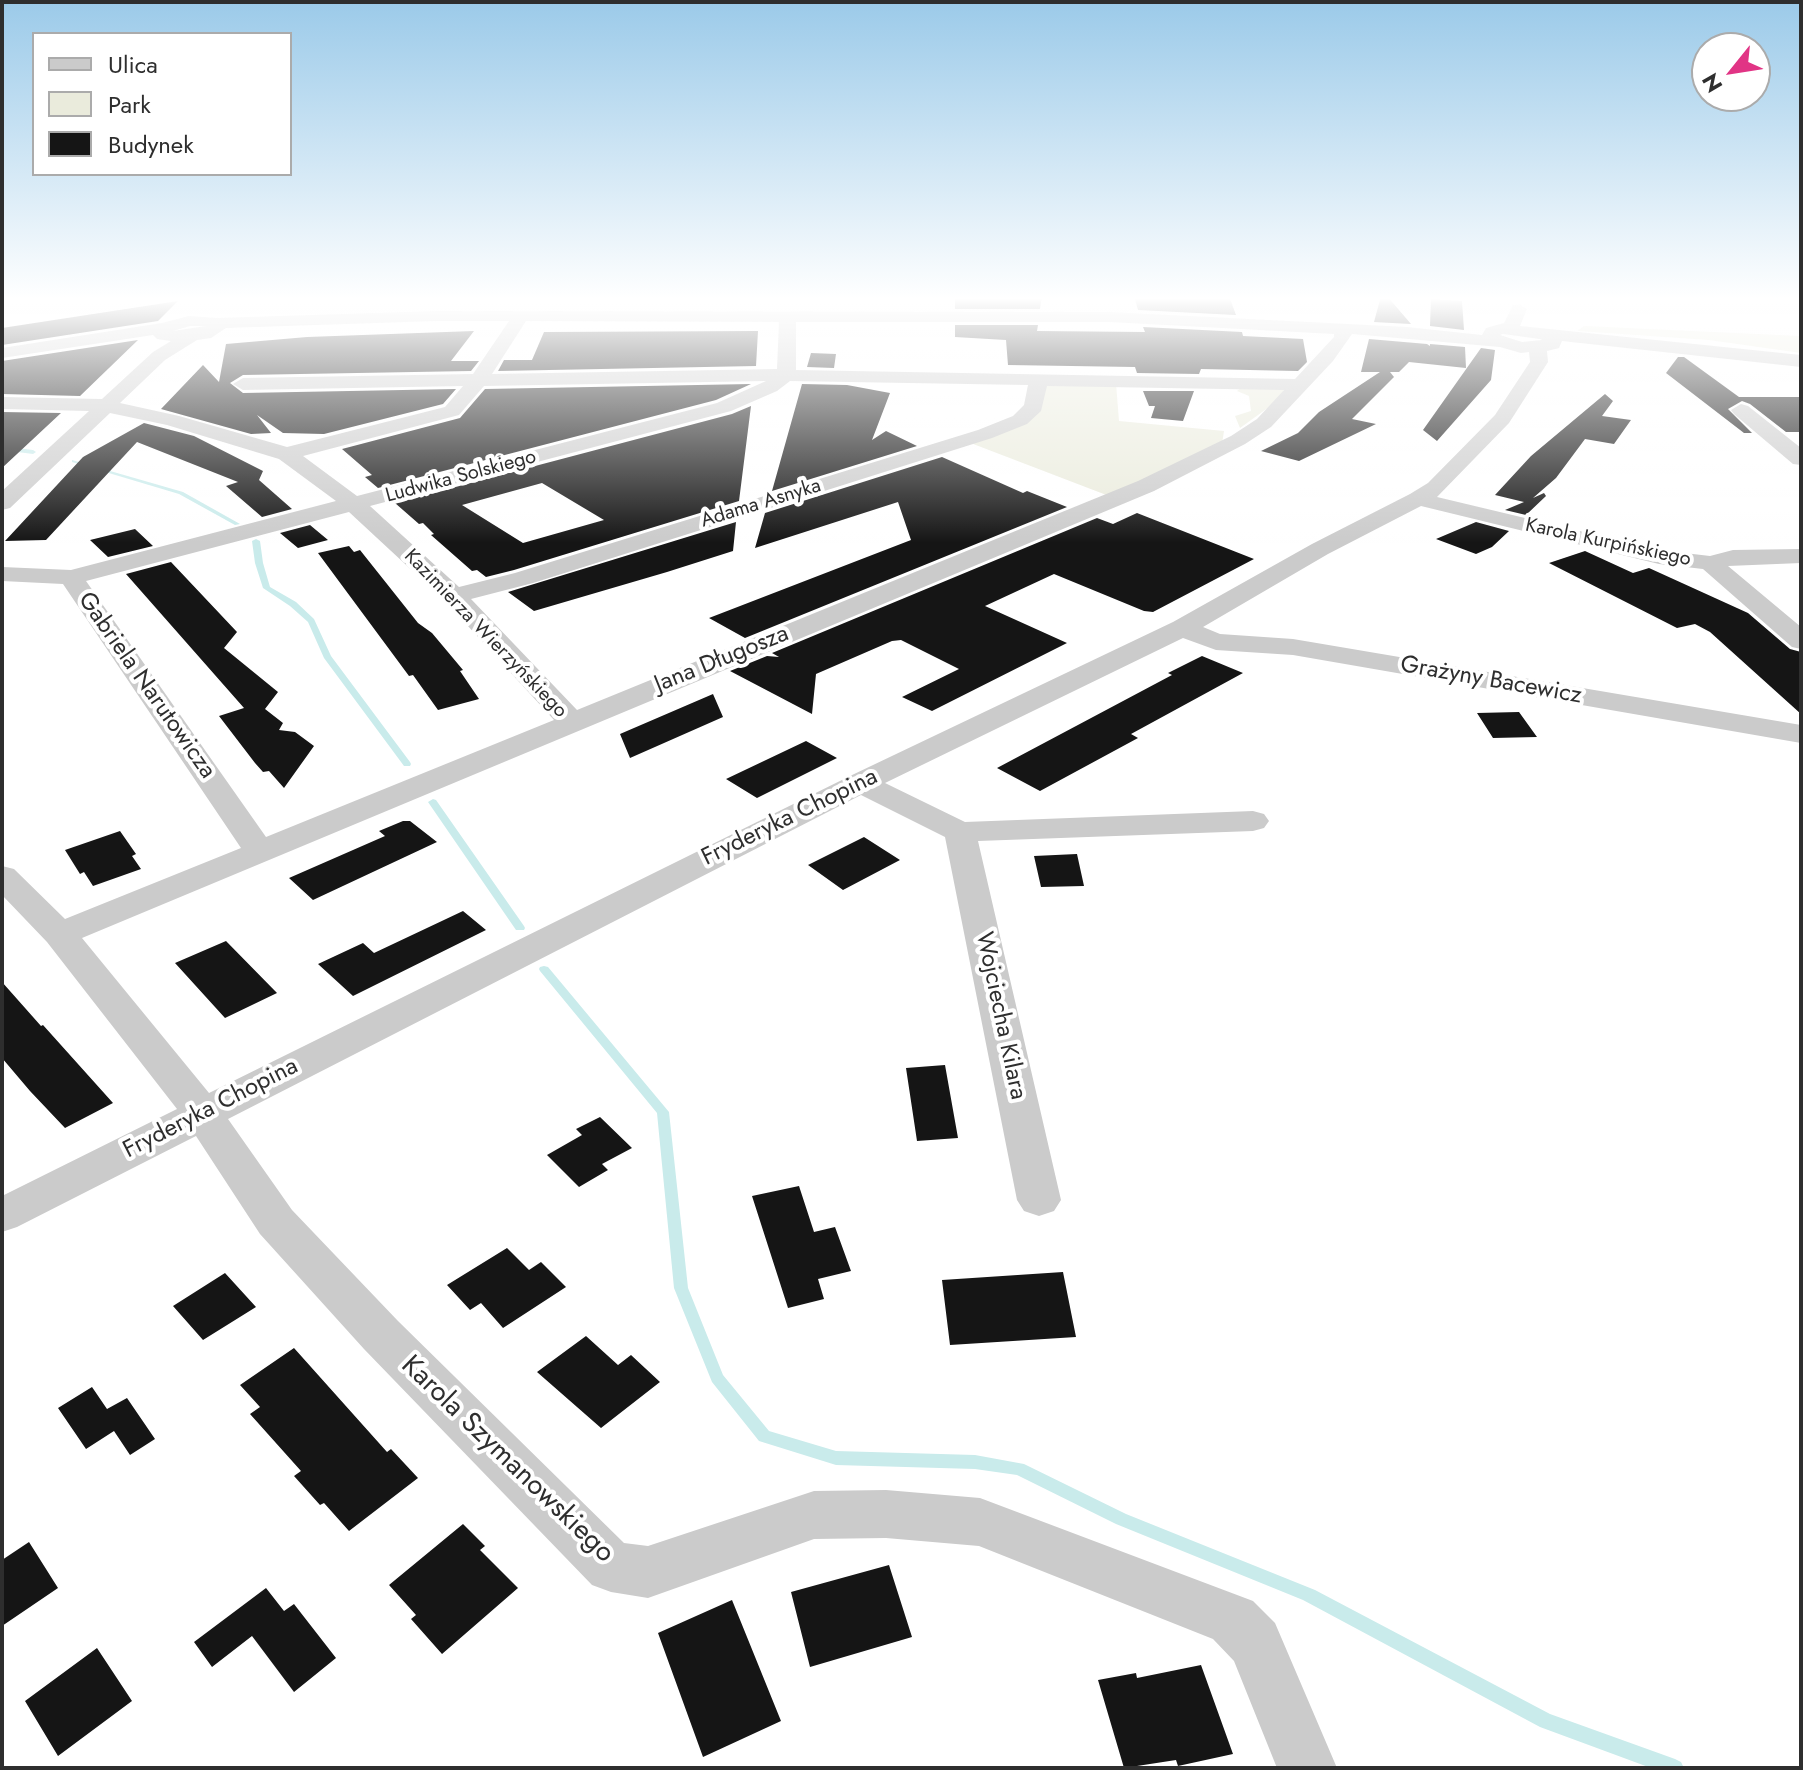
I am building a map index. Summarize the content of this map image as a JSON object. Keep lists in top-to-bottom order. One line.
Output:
{"streets":{"street":["Ludwika Solskiego","Adama Asnyka","Karola Kurpińskiego","Kazimierza Wierzyńskiego","Jana Długosza","Grażyny Bacewicz","Gabriela Narutowicza","Fryderyka Chopina","Wojciecha Kilara","Karola Szymanowskiego"]},"crossings":[["Ludwika Solskiego","Kazimierza Wierzyńskiego"],["Ludwika Solskiego","Gabriela Narutowicza"],["Adama Asnyka","Kazimierza Wierzyńskiego"],["Karola Kurpińskiego","Fryderyka Chopina"],["Kazimierza Wierzyńskiego","Jana Długosza"],["Jana Długosza","Gabriela Narutowicza"],["Jana Długosza","Karola Szymanowskiego"],["Grażyny Bacewicz","Fryderyka Chopina"],["Fryderyka Chopina","Karola Szymanowskiego"]],"legend":["Ulica","Park","Budynek"],"north":"bottom left"}
